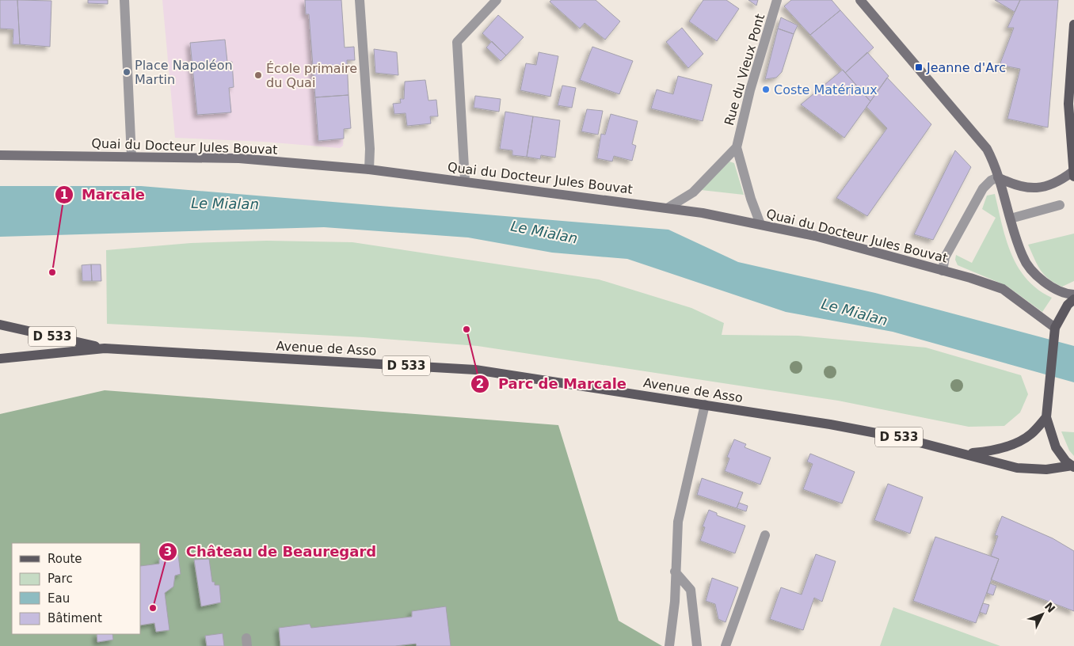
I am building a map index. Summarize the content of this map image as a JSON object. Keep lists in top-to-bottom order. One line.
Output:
{"streets":{"main road":["D 533","Avenue de Asso"],"street":["Rue du Vieux Pont","Quai du Docteur Jules Bouvat"]},"crossings":[["Rue du Vieux Pont","Quai du Docteur Jules Bouvat"]],"water":["Le Mialan"],"places":{"transit":["Jeanne d'Arc"],"other":["Place Napoléon Martin","École primaire du Quai","Coste Matériaux","Marcale","Parc de Marcale","Château de Beauregard"]},"legend":["Route","Parc","Eau","Bâtiment"],"north":"top right"}
